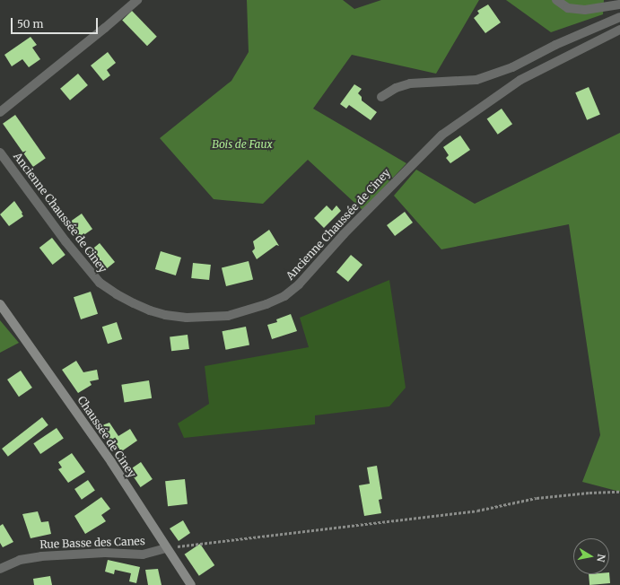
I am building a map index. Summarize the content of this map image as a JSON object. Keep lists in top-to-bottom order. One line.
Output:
{"streets":{"main road":["Chaussée de Ciney"],"street":["Ancienne Chaussée de Ciney","Rue Basse des Canes"]},"crossings":[["Chaussée de Ciney","Rue Basse des Canes"]],"parks":["Bois de Faux"],"scale_bar":"50 m","north":"right"}
